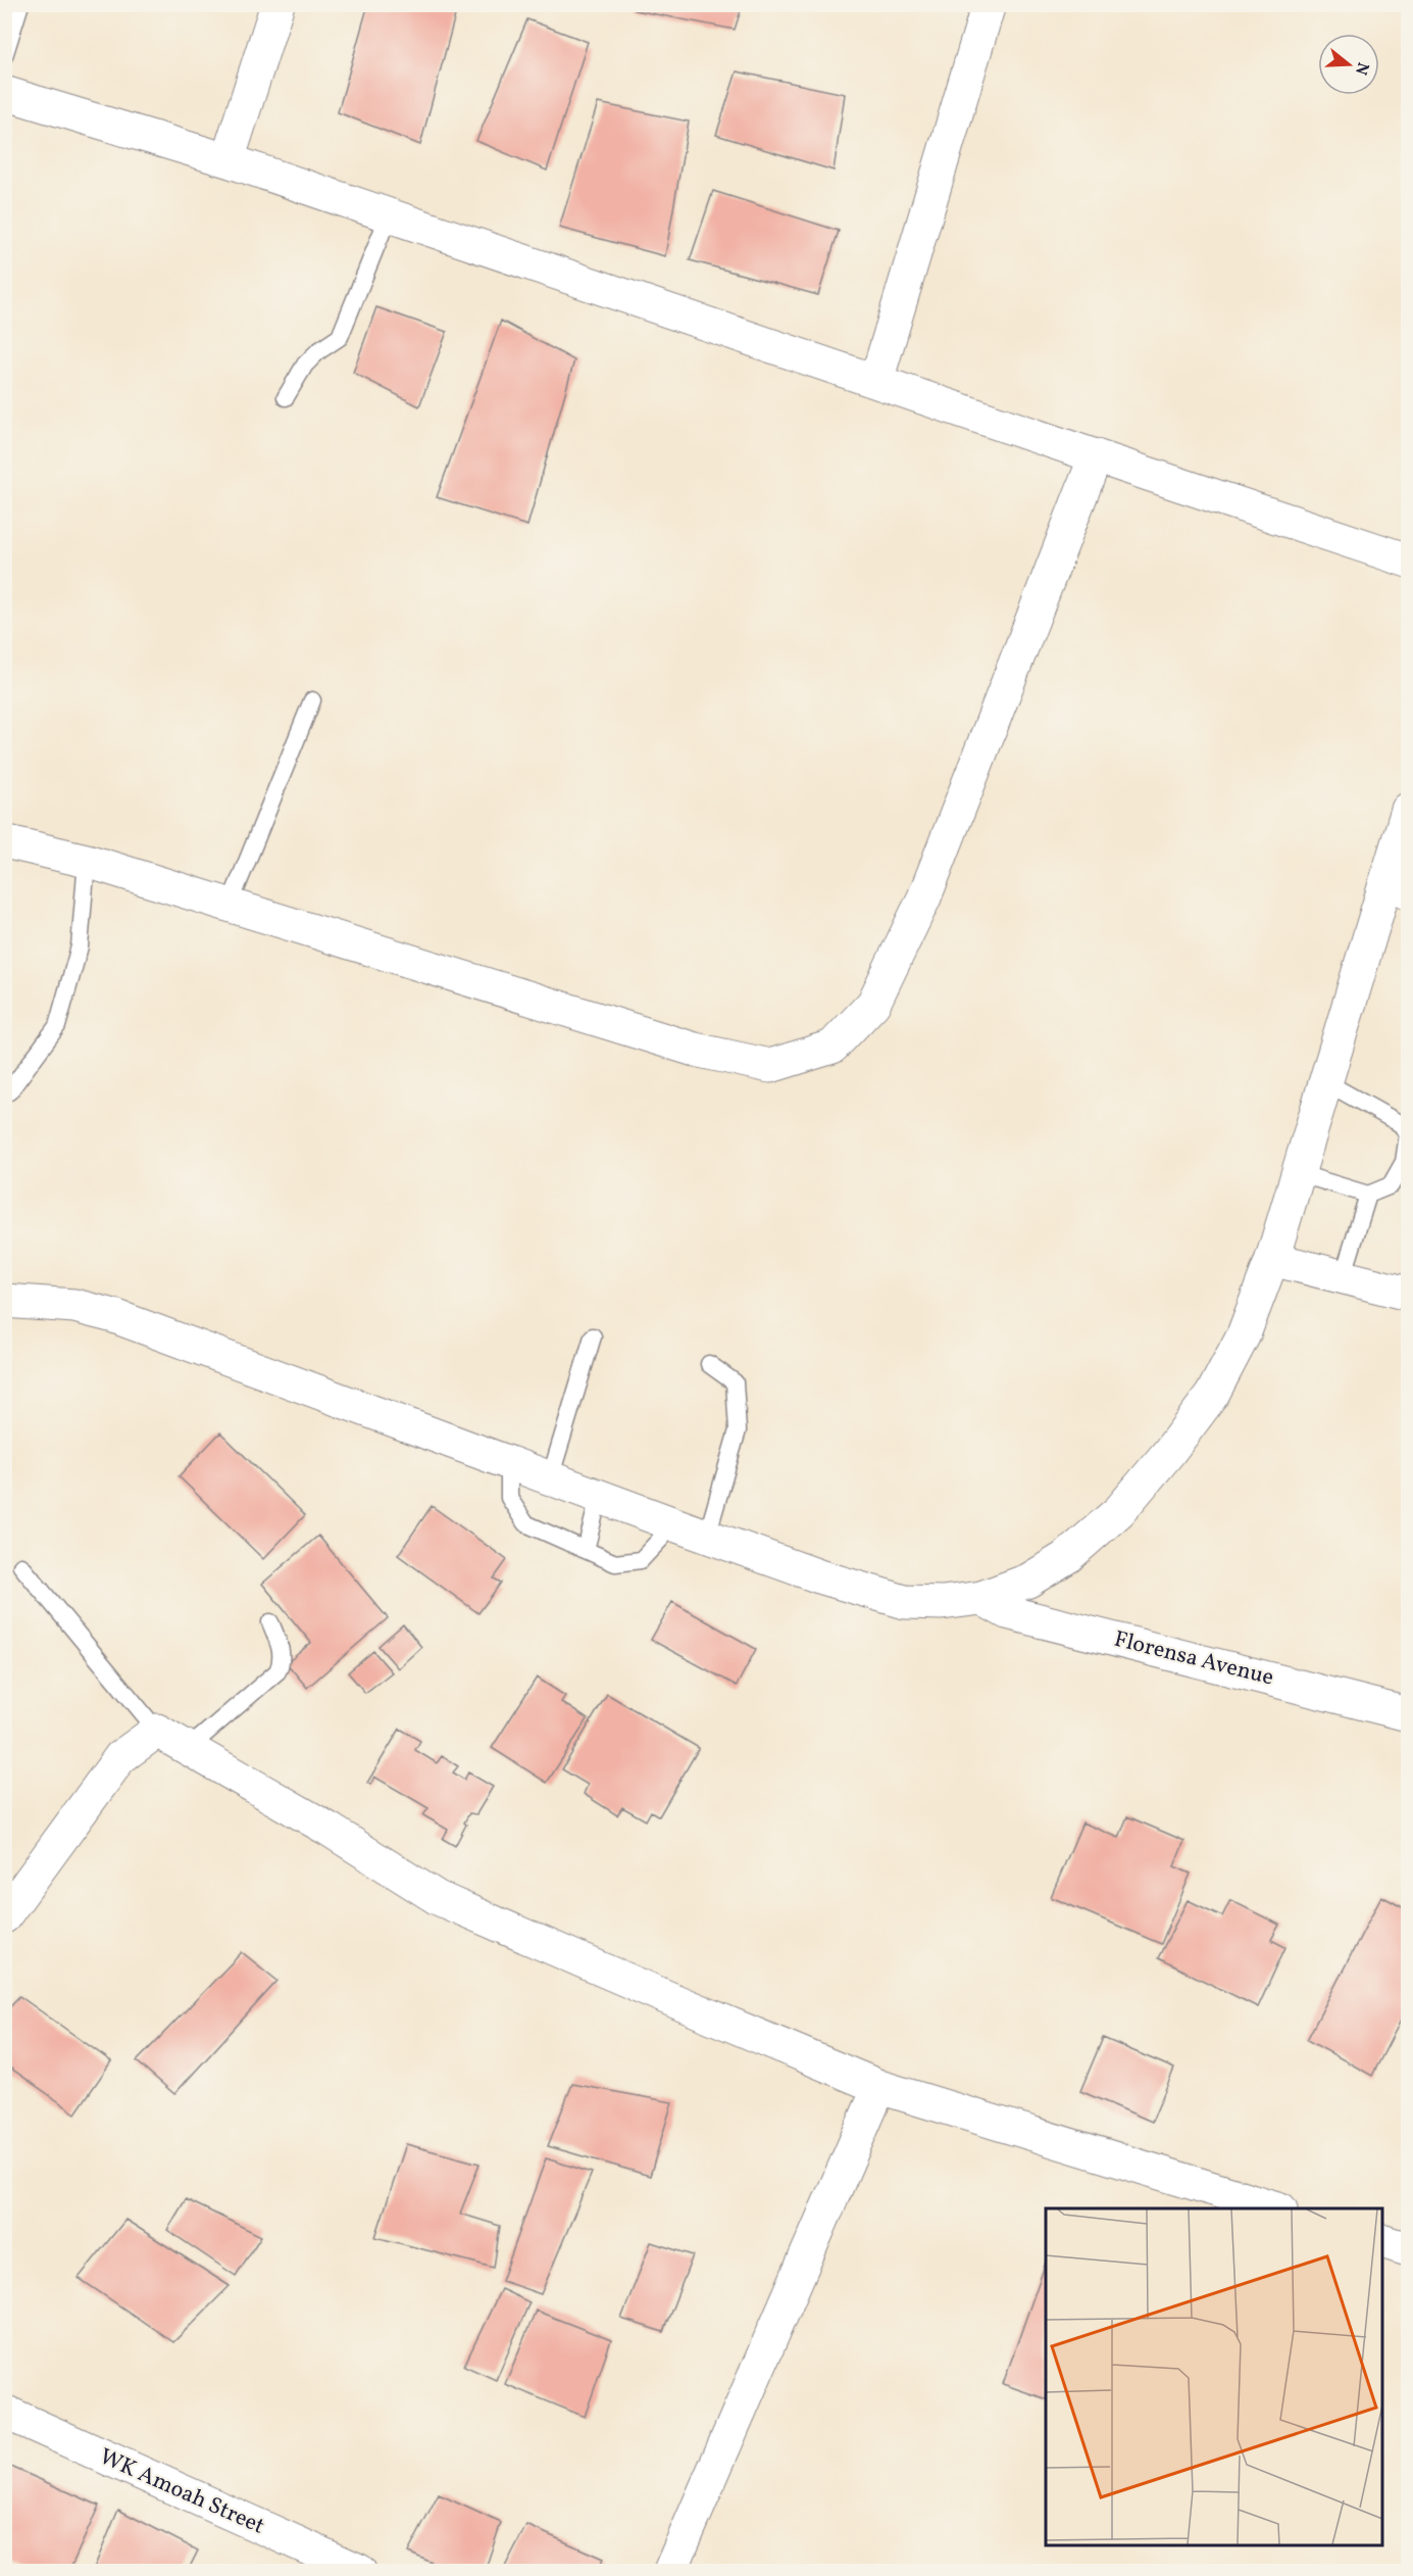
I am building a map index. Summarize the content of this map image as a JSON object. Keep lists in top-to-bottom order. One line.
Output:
{"streets":{"street":["Florensa Avenue","WK Amoah Street"]},"north":"right"}
